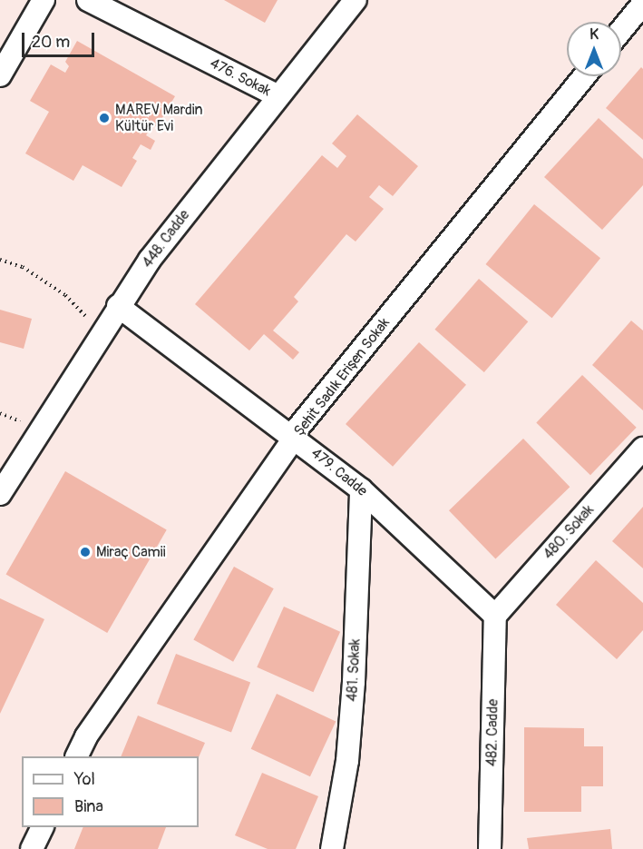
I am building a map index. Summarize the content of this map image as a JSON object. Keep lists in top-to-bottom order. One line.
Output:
{"streets":{"street":["476. Sokak","448. Cadde","Şehit Sadık Erişen Sokak","479. Cadde","480. Sokak","481. Sokak","482. Cadde"]},"crossings":[["476. Sokak","448. Cadde"],["448. Cadde","479. Cadde"],["Şehit Sadık Erişen Sokak","479. Cadde"],["479. Cadde","480. Sokak"],["479. Cadde","481. Sokak"],["479. Cadde","482. Cadde"],["480. Sokak","482. Cadde"]],"places":["MAREV Mardin Kültür Evi","Miraç Camii"],"legend":["Yol","Bina"],"scale_bar":"20 m","north":"top"}
